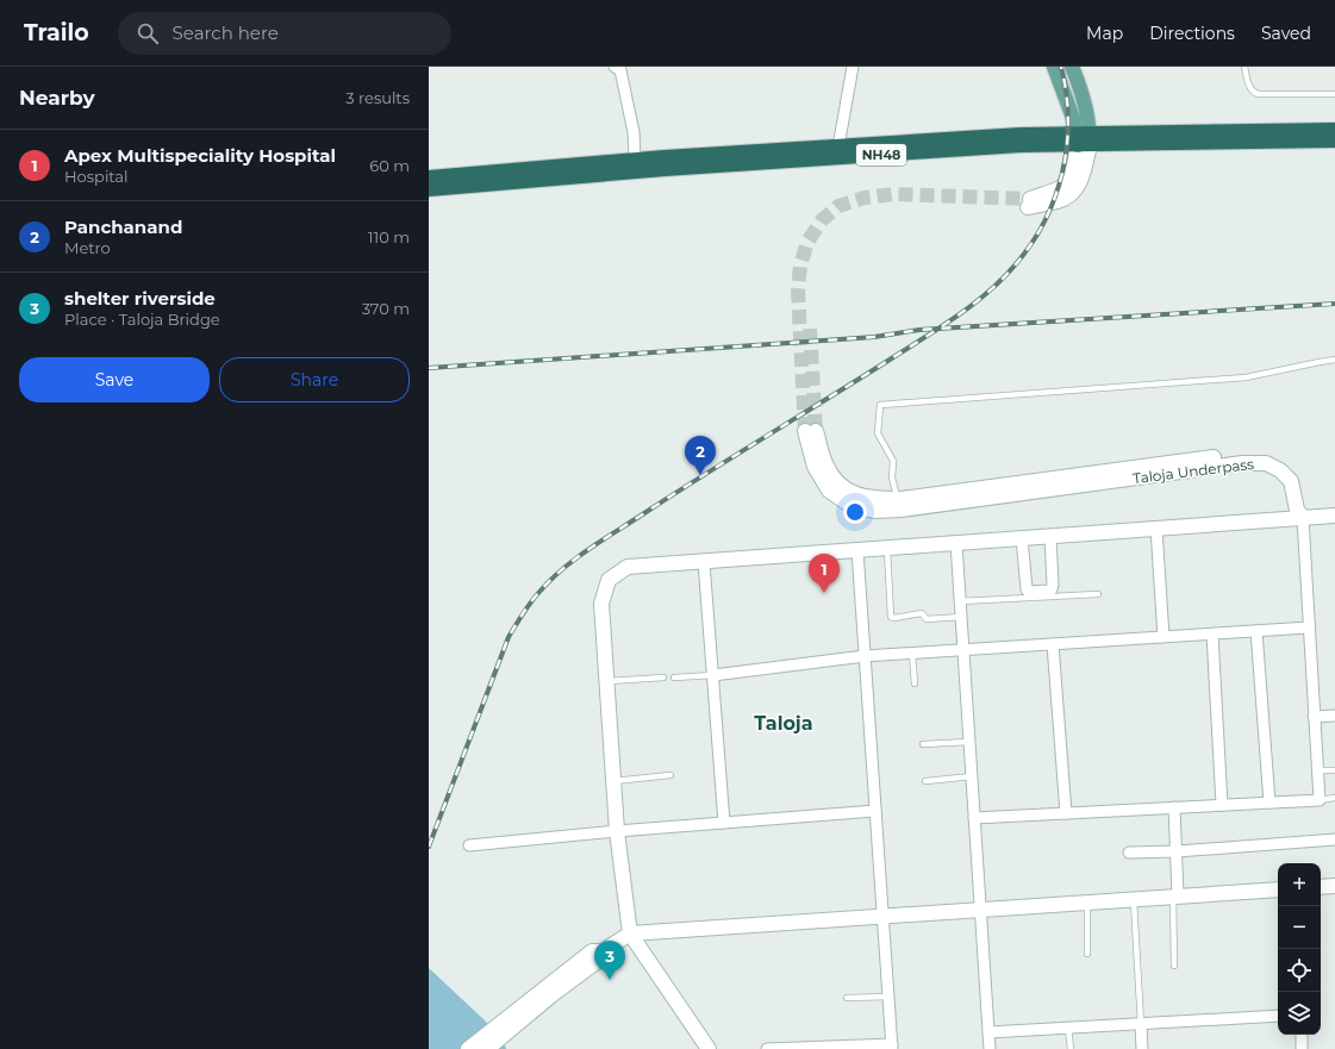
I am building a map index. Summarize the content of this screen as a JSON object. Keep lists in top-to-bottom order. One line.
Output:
{"streets":{"highway":["NH48"],"street":["Taloja Underpass"]},"districts":["Taloja"],"page":{"header":"Trailo","search":"Search here","nav":["Map","Directions","Saved"],"heading":["Nearby","3 results"],"list":[{"mark":"1","name":"Apex Multispeciality Hospital","note":"Hospital","value":"60 m"},{"mark":"2","name":"Panchanand","note":"Metro","value":"110 m"},{"mark":"3","name":"shelter riverside","note":"Place · Taloja Bridge","value":"370 m"}],"buttons":["Save","Share"],"pins":["2","1","3"],"map_buttons":["+","−"]}}
